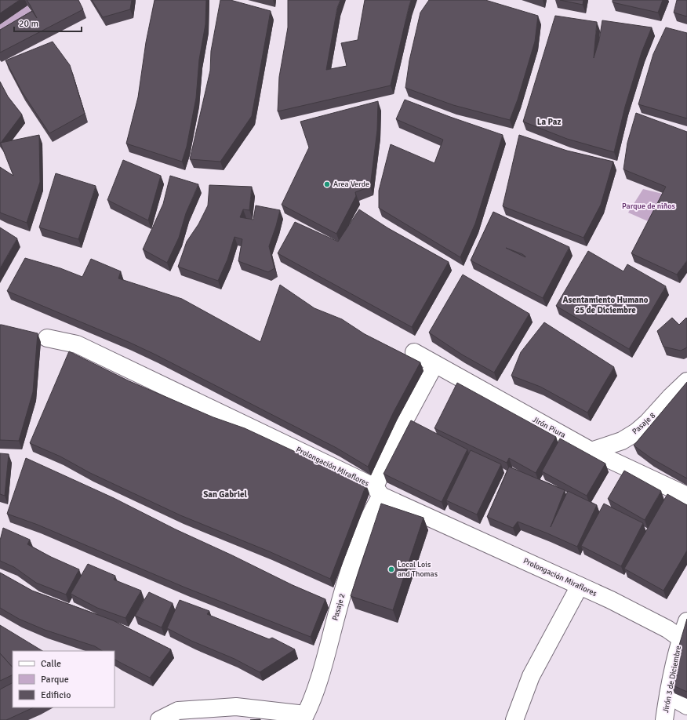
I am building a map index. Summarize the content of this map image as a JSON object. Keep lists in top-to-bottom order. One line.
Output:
{"streets":{"street":["Pasaje 8","Jirón Piura","Prolongación Miraflores","Pasaje 2","Jirón 3 de Diciembre"]},"crossings":[["Pasaje 8","Jirón Piura"],["Jirón Piura","Pasaje 2"],["Prolongación Miraflores","Pasaje 2"],["Prolongación Miraflores","Jirón 3 de Diciembre"]],"districts":["La Paz","Asentamiento Humano 25 de Diciembre","San Gabriel"],"parks":["Parque de niños"],"places":["Area Verde","Local Lois and Thomas"],"legend":["Calle","Parque","Edificio"],"scale_bar":"20 m"}
